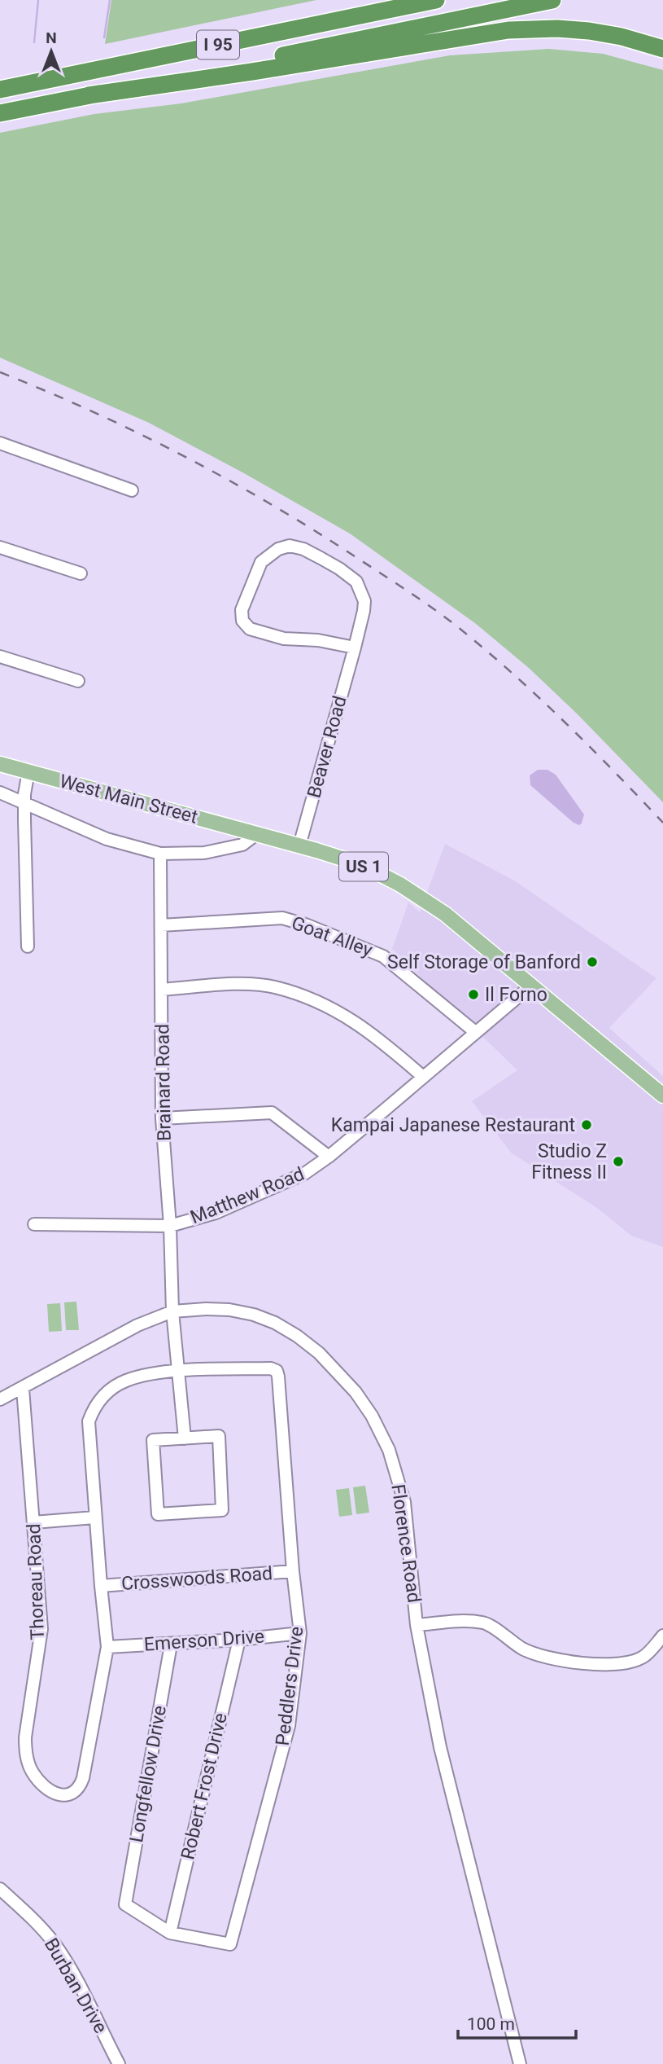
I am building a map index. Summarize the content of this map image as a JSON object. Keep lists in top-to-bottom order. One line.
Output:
{"streets":{"highway":["I 95"],"main road":["West Main Street","US 1"],"street":["Beaver Road","Goat Alley","Brainard Road","Matthew Road","Florence Road","Crosswoods Road","Thoreau Road","Emerson Drive","Peddlers Drive","Longfellow Drive","Robert Frost Drive","Burban Drive"]},"crossings":[["Beaver Road","West Main Street"],["West Main Street","Brainard Road"],["West Main Street","Matthew Road"],["Goat Alley","Brainard Road"],["Goat Alley","Matthew Road"],["Brainard Road","Matthew Road"],["Brainard Road","Florence Road"],["Florence Road","Thoreau Road"],["Crosswoods Road","Peddlers Drive"],["Thoreau Road","Peddlers Drive"],["Emerson Drive","Peddlers Drive"],["Emerson Drive","Longfellow Drive"],["Emerson Drive","Robert Frost Drive"],["Peddlers Drive","Longfellow Drive"],["Peddlers Drive","Robert Frost Drive"]],"places":["Self Storage of Banford","Il Forno","Kampai Japanese Restaurant","Studio Z Fitness II"],"scale_bar":"100 m","north":"top"}
